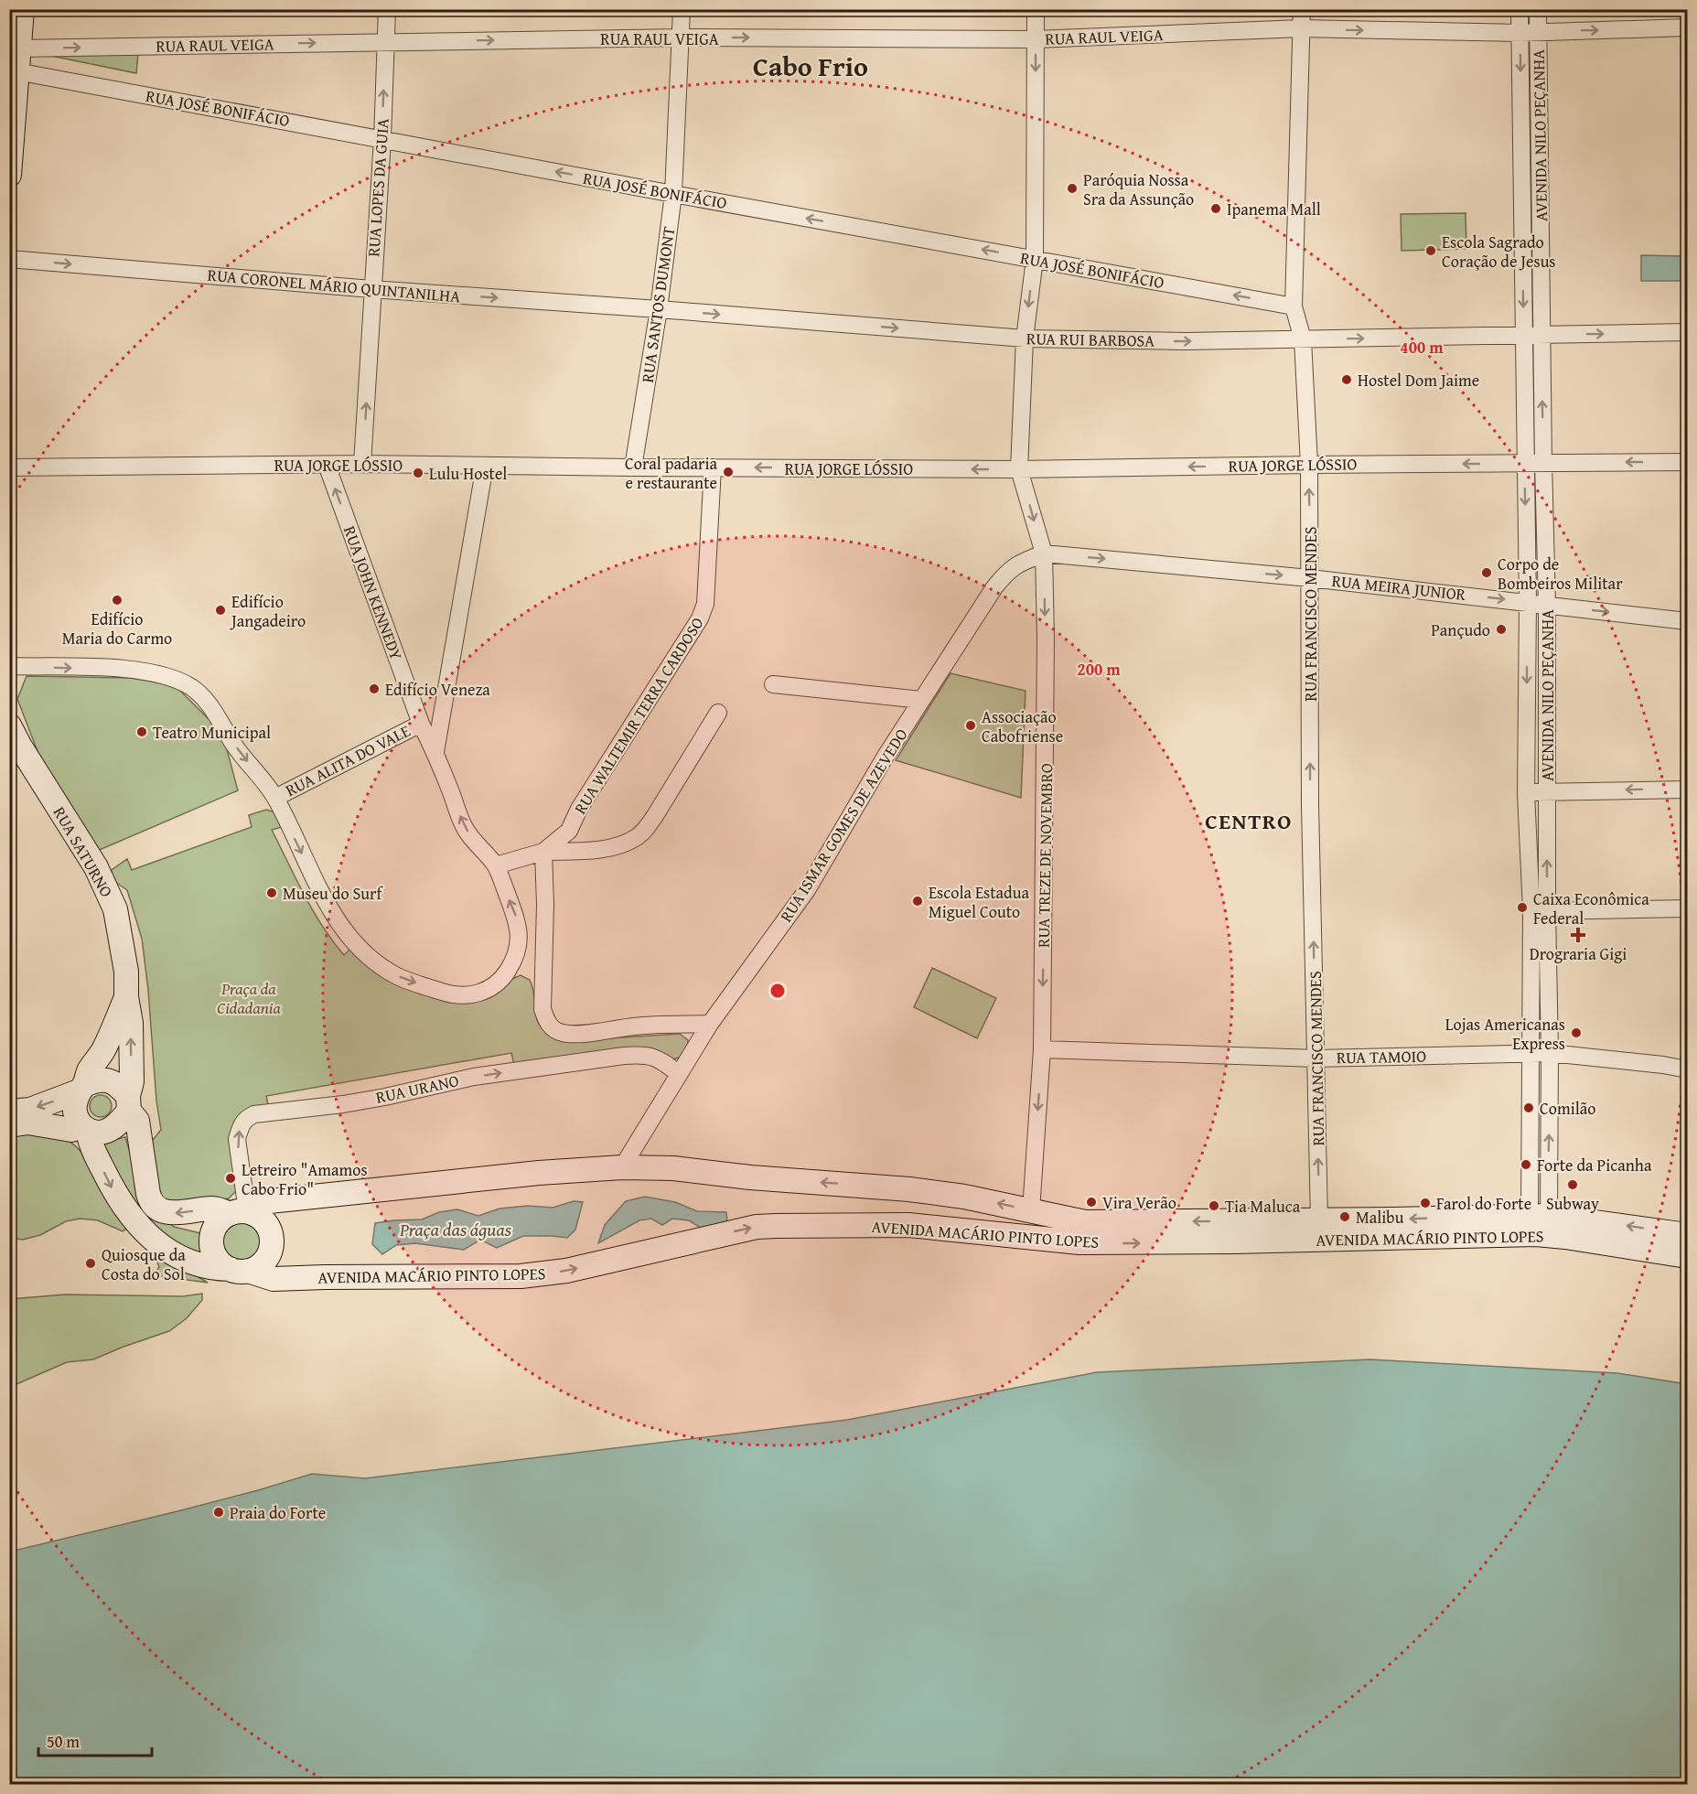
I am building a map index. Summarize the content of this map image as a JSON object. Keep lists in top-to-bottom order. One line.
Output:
{"streets":{"main road":["RUA SATURNO","AVENIDA MACÁRIO PINTO LOPES"],"street":["RUA RAUL VEIGA","RUA JOSÉ BONIFÁCIO","AVENIDA NILO PEÇANHA","RUA LOPES DA GUIA","RUA CORONEL MÁRIO QUINTANILHA","RUA SANTOS DUMONT","RUA RUI BARBOSA","RUA JORGE LÓSSIO","RUA MEIRA JUNIOR","RUA JOHN KENNEDY","RUA FRANCISCO MENDES","RUA WALTEMIR TERRA CARDOSO","RUA ALITA DO VALE","RUA ISMAR GOMES DE AZEVEDO","RUA TREZE DE NOVEMBRO","RUA TAMOIO","RUA URANO"]},"crossings":[["RUA RAUL VEIGA","RUA JOSÉ BONIFÁCIO"],["RUA RAUL VEIGA","AVENIDA NILO PEÇANHA"],["RUA RAUL VEIGA","RUA LOPES DA GUIA"],["RUA RAUL VEIGA","RUA SANTOS DUMONT"],["RUA RAUL VEIGA","RUA FRANCISCO MENDES"],["RUA RAUL VEIGA","RUA TREZE DE NOVEMBRO"],["RUA JOSÉ BONIFÁCIO","RUA LOPES DA GUIA"],["RUA JOSÉ BONIFÁCIO","RUA SANTOS DUMONT"],["RUA JOSÉ BONIFÁCIO","RUA FRANCISCO MENDES"],["RUA JOSÉ BONIFÁCIO","RUA TREZE DE NOVEMBRO"],["AVENIDA NILO PEÇANHA","RUA RUI BARBOSA"],["AVENIDA NILO PEÇANHA","RUA JORGE LÓSSIO"],["AVENIDA NILO PEÇANHA","RUA MEIRA JUNIOR"],["AVENIDA NILO PEÇANHA","RUA TAMOIO"],["AVENIDA NILO PEÇANHA","AVENIDA MACÁRIO PINTO LOPES"],["RUA LOPES DA GUIA","RUA CORONEL MÁRIO QUINTANILHA"],["RUA LOPES DA GUIA","RUA JORGE LÓSSIO"],["RUA CORONEL MÁRIO QUINTANILHA","RUA SANTOS DUMONT"],["RUA CORONEL MÁRIO QUINTANILHA","RUA RUI BARBOSA"],["RUA SANTOS DUMONT","RUA RUI BARBOSA"],["RUA SANTOS DUMONT","RUA JORGE LÓSSIO"],["RUA RUI BARBOSA","RUA FRANCISCO MENDES"],["RUA RUI BARBOSA","RUA TREZE DE NOVEMBRO"],["RUA JORGE LÓSSIO","RUA JOHN KENNEDY"],["RUA JORGE LÓSSIO","RUA FRANCISCO MENDES"],["RUA JORGE LÓSSIO","RUA WALTEMIR TERRA CARDOSO"],["RUA JORGE LÓSSIO","RUA TREZE DE NOVEMBRO"],["RUA MEIRA JUNIOR","RUA FRANCISCO MENDES"],["RUA MEIRA JUNIOR","RUA ISMAR GOMES DE AZEVEDO"],["RUA MEIRA JUNIOR","RUA TREZE DE NOVEMBRO"],["RUA JOHN KENNEDY","RUA WALTEMIR TERRA CARDOSO"],["RUA JOHN KENNEDY","RUA ALITA DO VALE"],["RUA FRANCISCO MENDES","RUA TAMOIO"],["RUA FRANCISCO MENDES","AVENIDA MACÁRIO PINTO LOPES"],["RUA ISMAR GOMES DE AZEVEDO","RUA TREZE DE NOVEMBRO"],["RUA ISMAR GOMES DE AZEVEDO","RUA URANO"],["RUA ISMAR GOMES DE AZEVEDO","AVENIDA MACÁRIO PINTO LOPES"],["RUA SATURNO","AVENIDA MACÁRIO PINTO LOPES"],["RUA TREZE DE NOVEMBRO","RUA TAMOIO"],["RUA TREZE DE NOVEMBRO","AVENIDA MACÁRIO PINTO LOPES"],["RUA URANO","AVENIDA MACÁRIO PINTO LOPES"]],"one_way":["RUA RAUL VEIGA","RUA JOSÉ BONIFÁCIO","RUA LOPES DA GUIA","RUA CORONEL MÁRIO QUINTANILHA","RUA RUI BARBOSA","RUA JORGE LÓSSIO","RUA MEIRA JUNIOR","RUA FRANCISCO MENDES","RUA TREZE DE NOVEMBRO","RUA URANO"],"districts":["Cabo Frio","CENTRO"],"water":["Praça das águas"],"parks":["Praça da Cidadania"],"places":{"other":["Paróquia Nossa Sra da Assunção","Ipanema Mall","Escola Sagrado Coração de Jesus","Hostel Dom Jaime","Coral padaria e restaurante","Lulu Hostel","Corpo de Bombeiros Militar","Edifício Maria do Carmo","Edifício Jangadeiro","Pançudo","Edifício Veneza","Associação Cabofriense","Teatro Municipal","Museu do Surf","Escola Estadua Miguel Couto","Caixa Econômica Federal","Lojas Americanas Express","Comilão","Forte da Picanha","Letreiro \"Amamos Cabo Frio\"","Subway","Vira Verão","Farol do Forte","Tia Maluca","Malibu","Quiosque da Costa do Sol","Praia do Forte"],"health":["Drograria Gigi"]},"scale_bar":"50 m","rings":["400 m","200 m"]}
